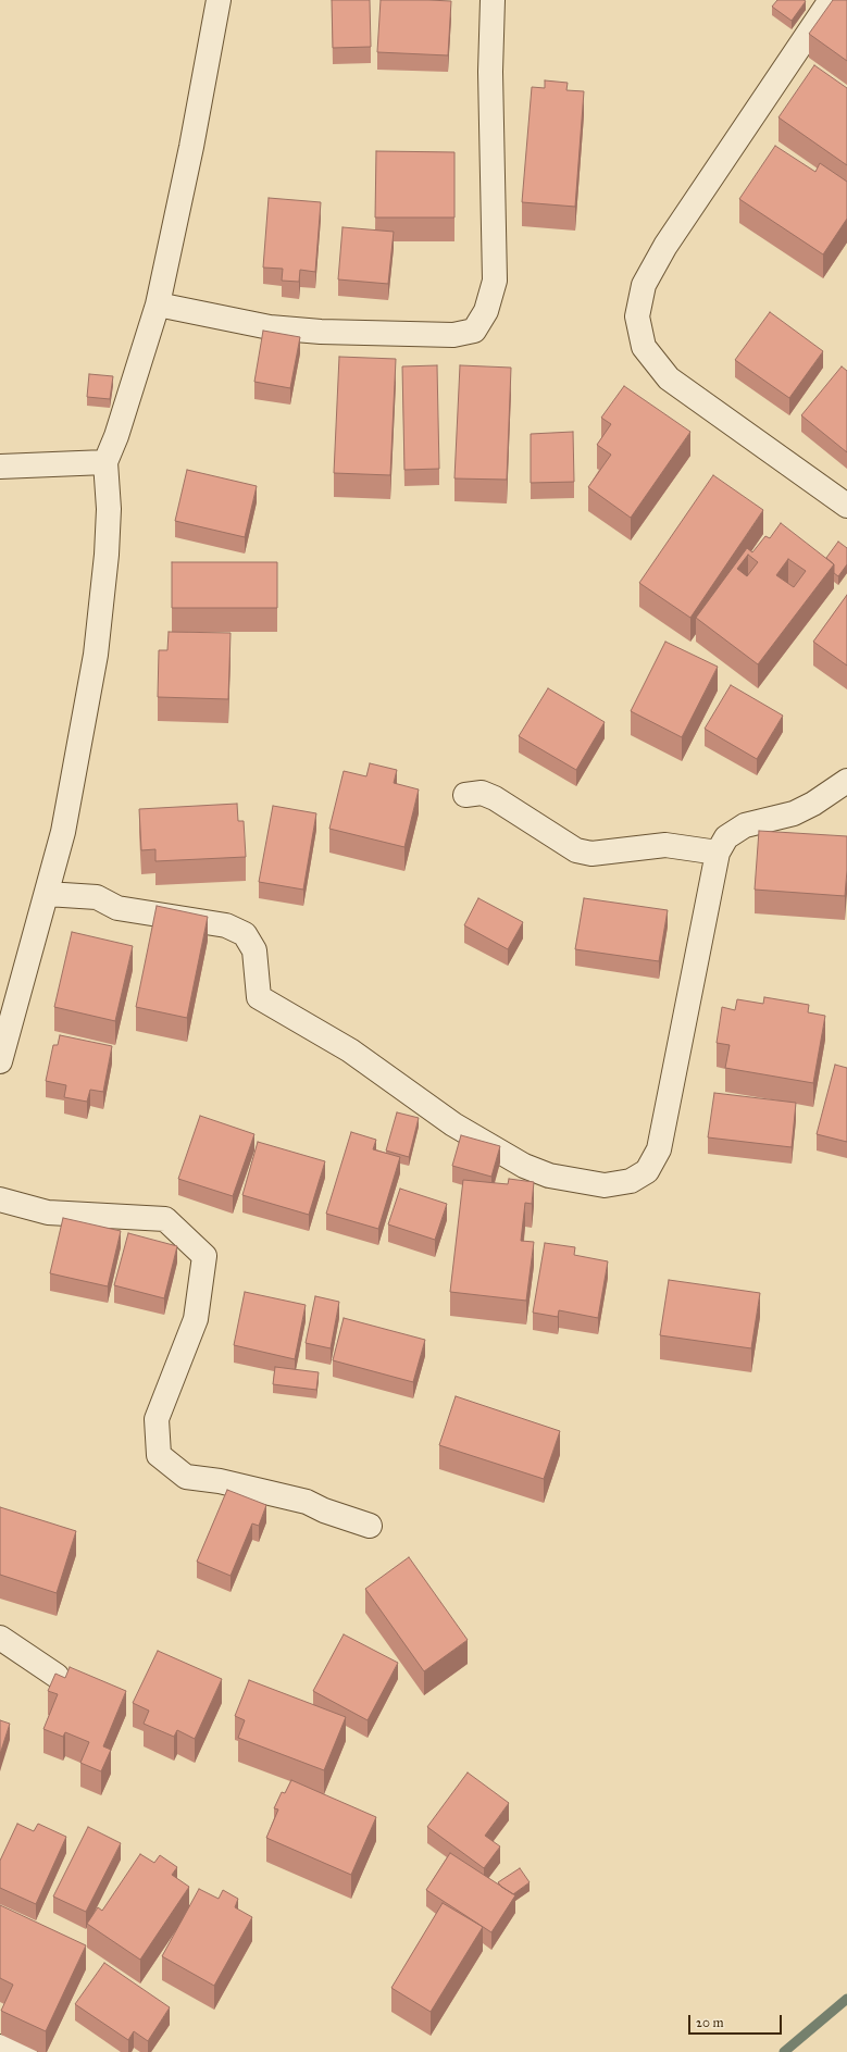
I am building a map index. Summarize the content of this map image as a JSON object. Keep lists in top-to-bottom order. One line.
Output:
{"scale_bar":"20 m"}
